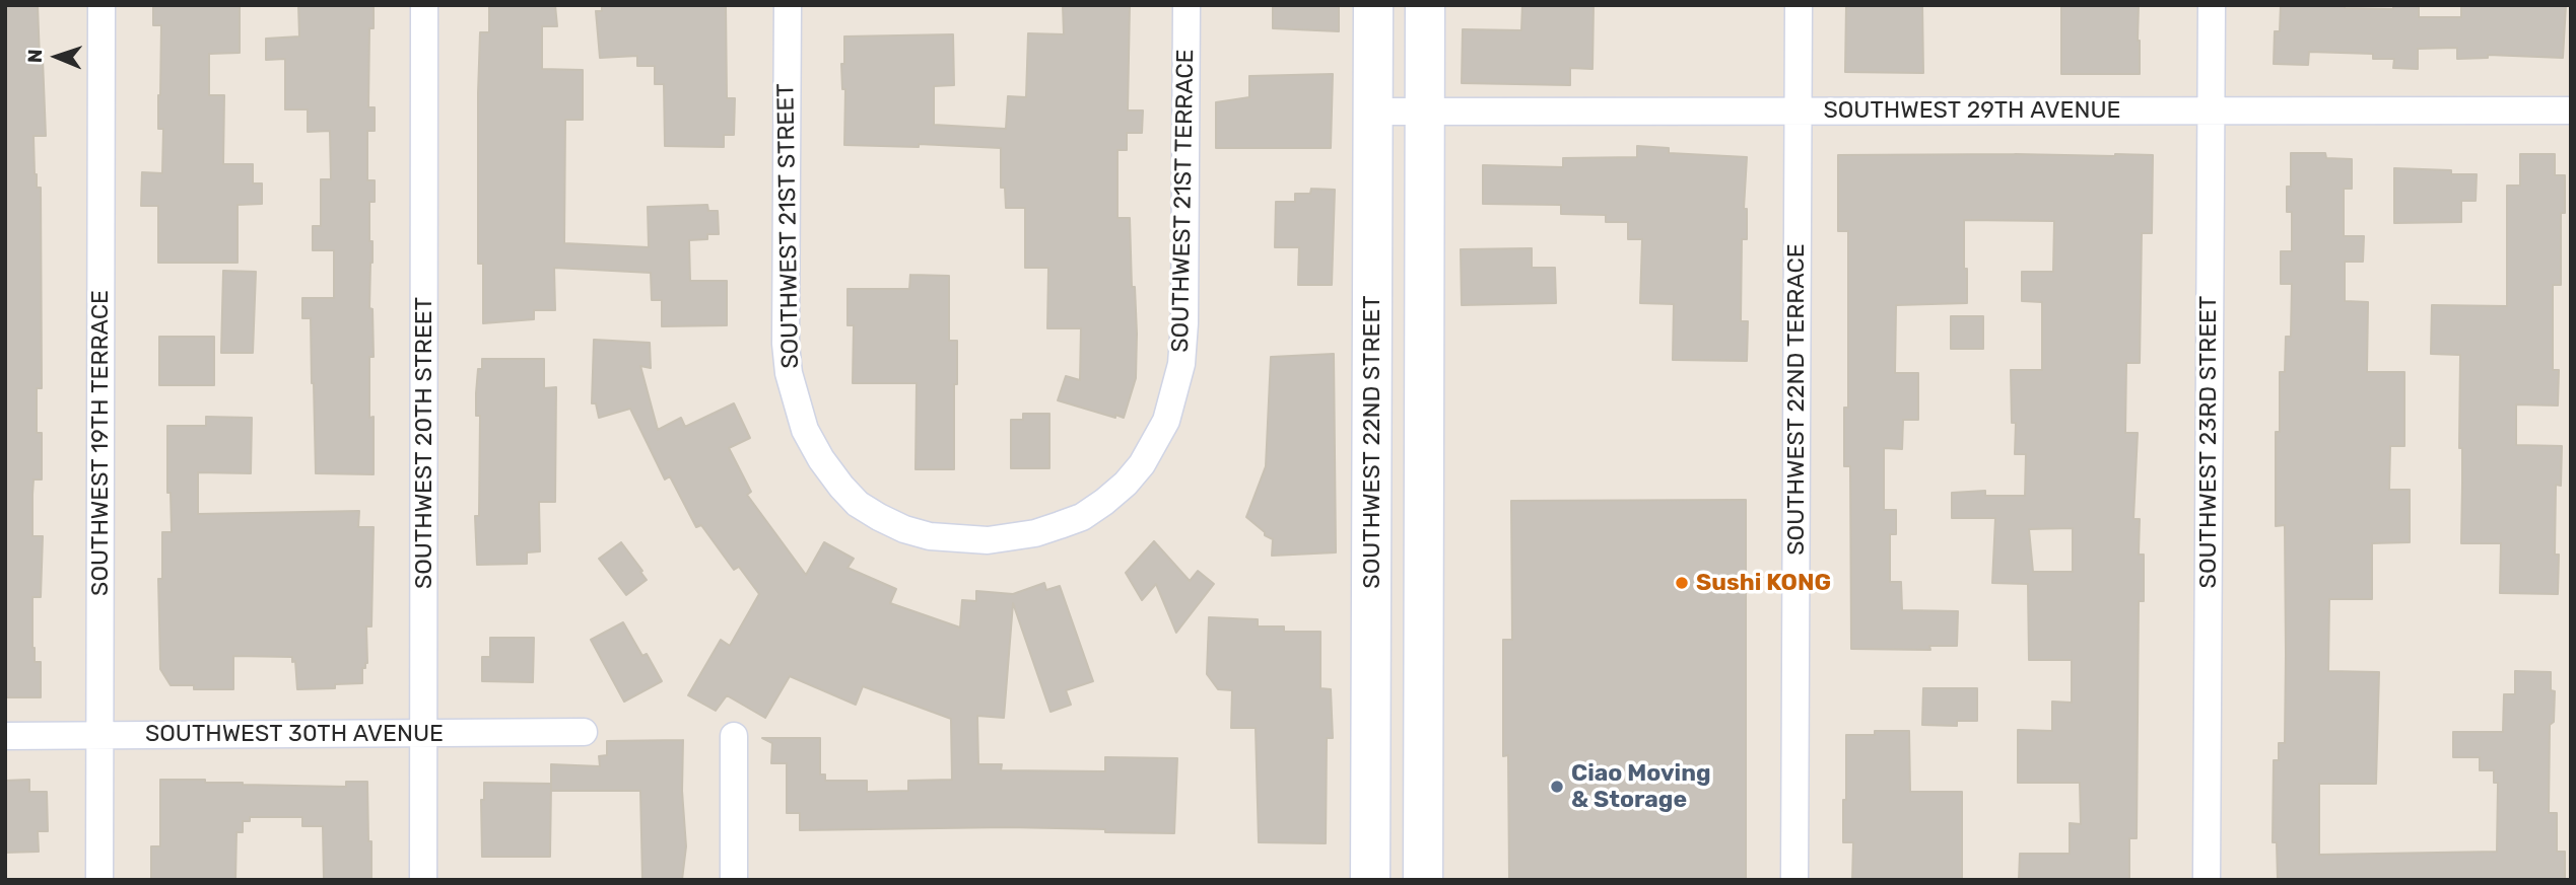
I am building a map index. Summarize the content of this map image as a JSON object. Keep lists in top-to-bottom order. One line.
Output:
{"streets":{"main road":["SOUTHWEST 22ND STREET"],"street":["SOUTHWEST 29TH AVENUE","SOUTHWEST 21ST TERRACE","SOUTHWEST 21ST STREET","SOUTHWEST 22ND TERRACE","SOUTHWEST 23RD STREET","SOUTHWEST 19TH TERRACE","SOUTHWEST 20TH STREET","SOUTHWEST 30TH AVENUE"]},"crossings":[["SOUTHWEST 29TH AVENUE","SOUTHWEST 22ND TERRACE"],["SOUTHWEST 29TH AVENUE","SOUTHWEST 22ND STREET"],["SOUTHWEST 29TH AVENUE","SOUTHWEST 23RD STREET"],["SOUTHWEST 21ST TERRACE","SOUTHWEST 21ST STREET"],["SOUTHWEST 19TH TERRACE","SOUTHWEST 30TH AVENUE"],["SOUTHWEST 20TH STREET","SOUTHWEST 30TH AVENUE"]],"places":["Sushi KONG","Ciao Moving & Storage"],"north":"left"}
